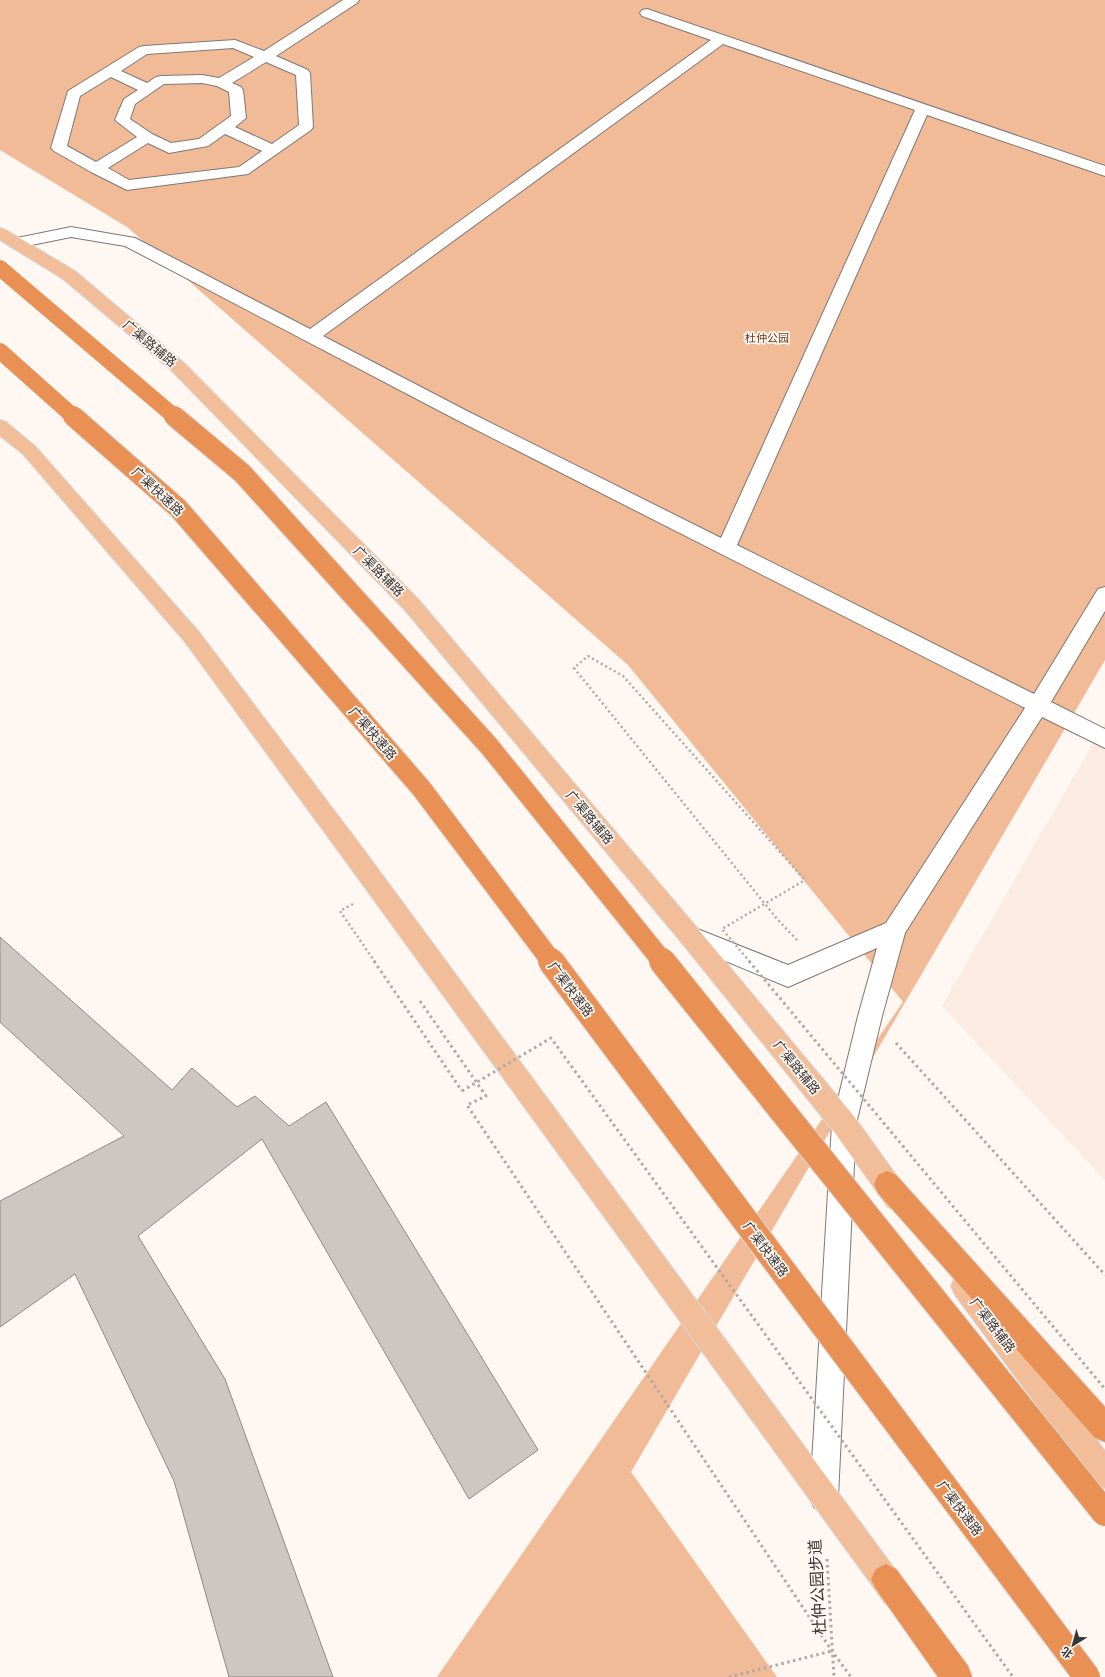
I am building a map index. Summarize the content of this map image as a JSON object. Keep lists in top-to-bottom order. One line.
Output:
{"streets":{"highway":["广渠快速路"],"main road":["广渠路辅路"],"path":["杜仲公园步道"]},"parks":["杜仲公园"],"north":"bottom left"}
